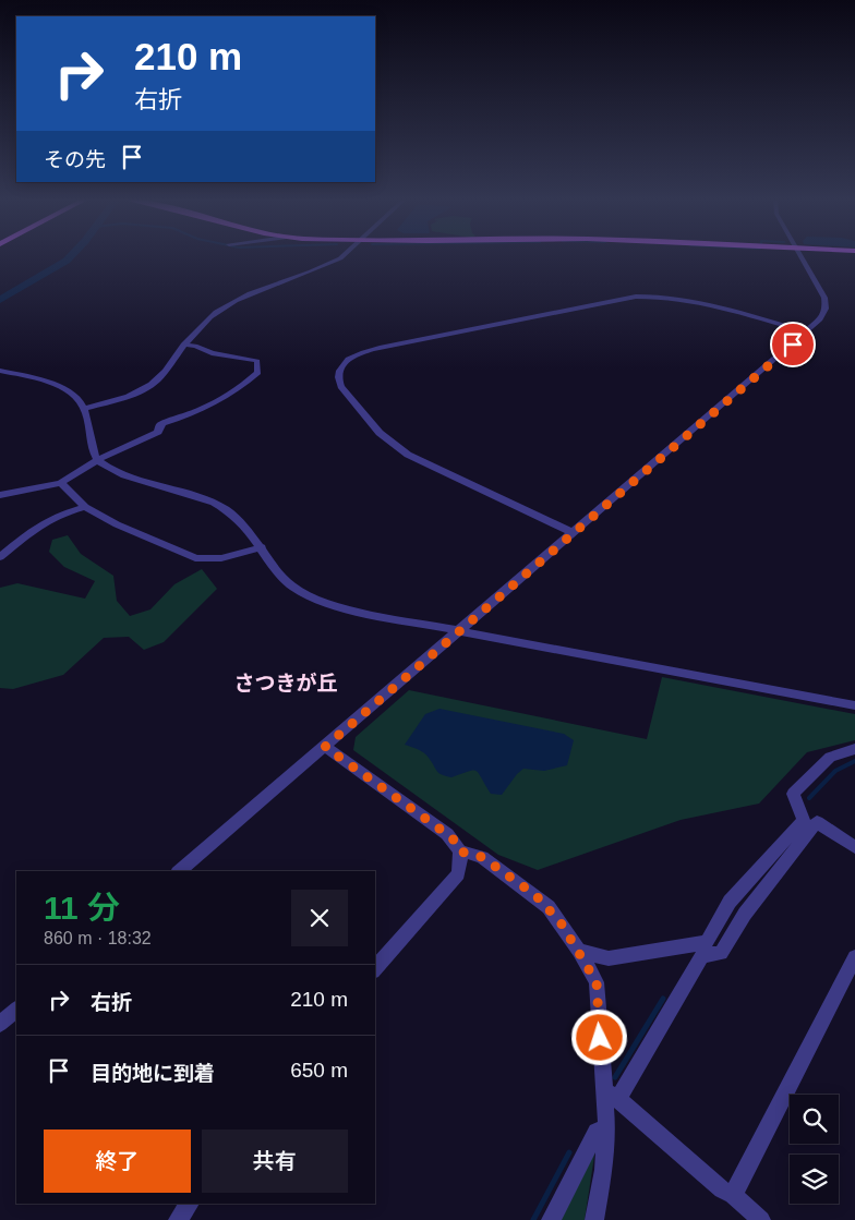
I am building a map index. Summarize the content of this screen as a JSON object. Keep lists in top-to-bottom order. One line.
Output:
{"districts":["さつきが丘"],"page":{"turn":["210 m","右折"],"then":"その先","heading":["11 分","860 m · 18:32"],"list":[{"name":"右折","value":"210 m"},{"name":"目的地に到着","value":"650 m"}],"buttons":["終了","共有"]}}
